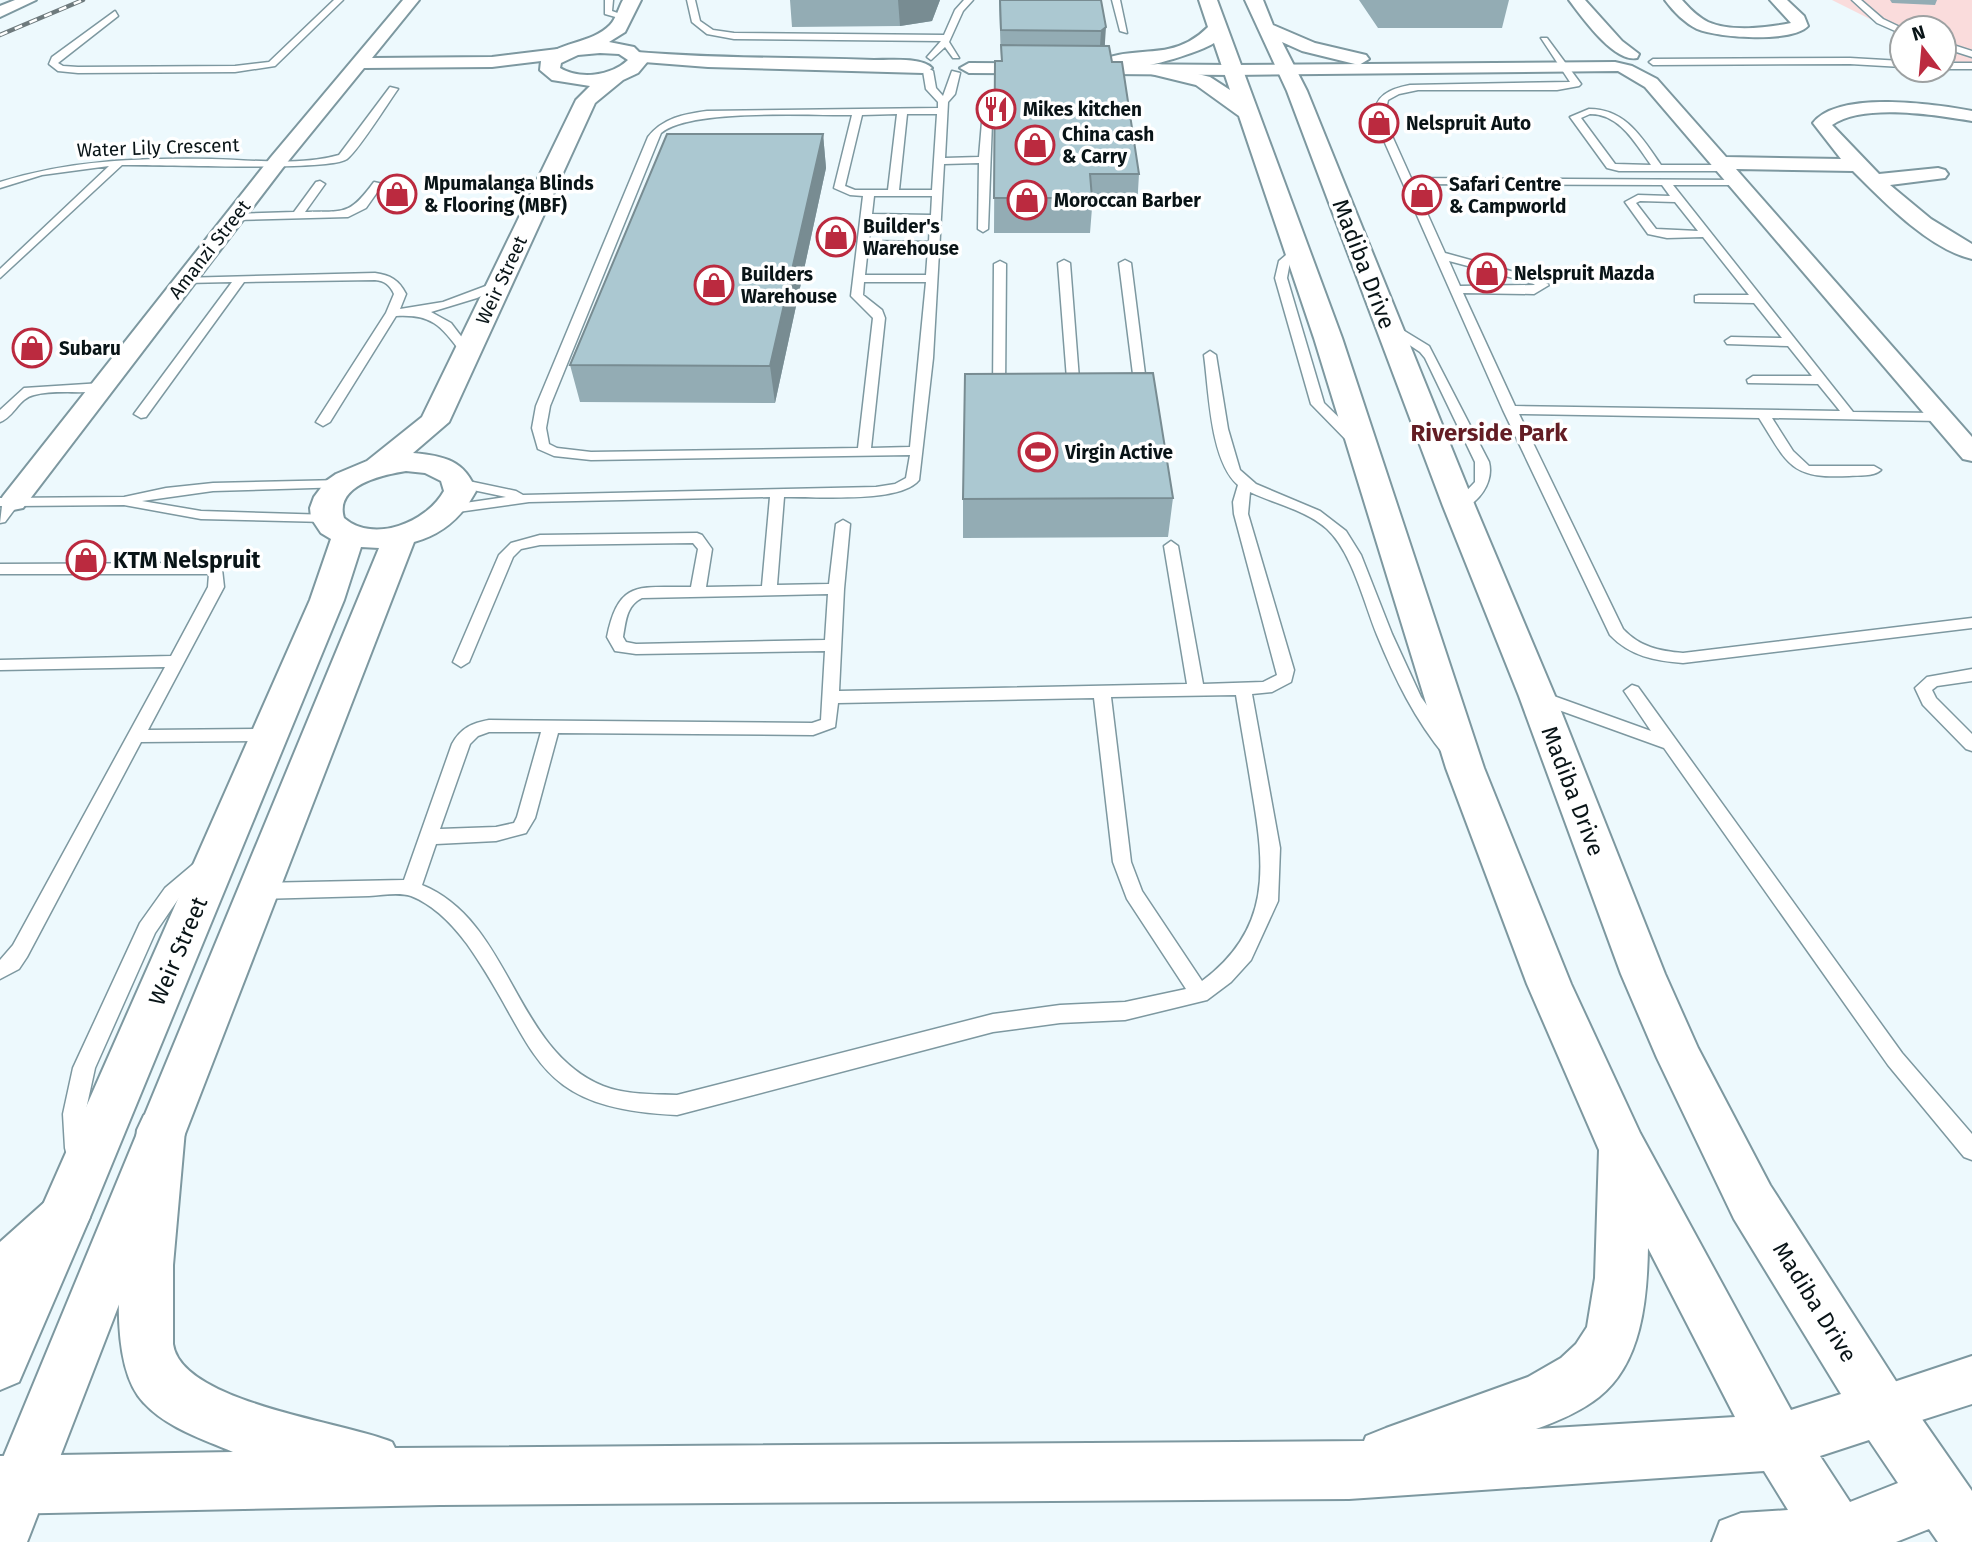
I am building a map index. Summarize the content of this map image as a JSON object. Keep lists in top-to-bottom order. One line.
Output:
{"streets":{"main road":["Madiba Drive","Weir Street"],"street":["Amanzi Street"],"lane":["Water Lily Crescent"]},"crossings":[["Water Lily Crescent","Amanzi Street"]],"districts":["Riverside Park"],"places":{"restaurant":["Mikes kitchen"],"shop":["Nelspruit Auto","China cash & Carry","Mpumalanga Blinds & Flooring (MBF)","Safari Centre & Campworld","Moroccan Barber","Builder's Warehouse","Nelspruit Mazda","Builders Warehouse","Subaru","KTM Nelspruit"],"sports":["Virgin Active"]},"north":"top"}
